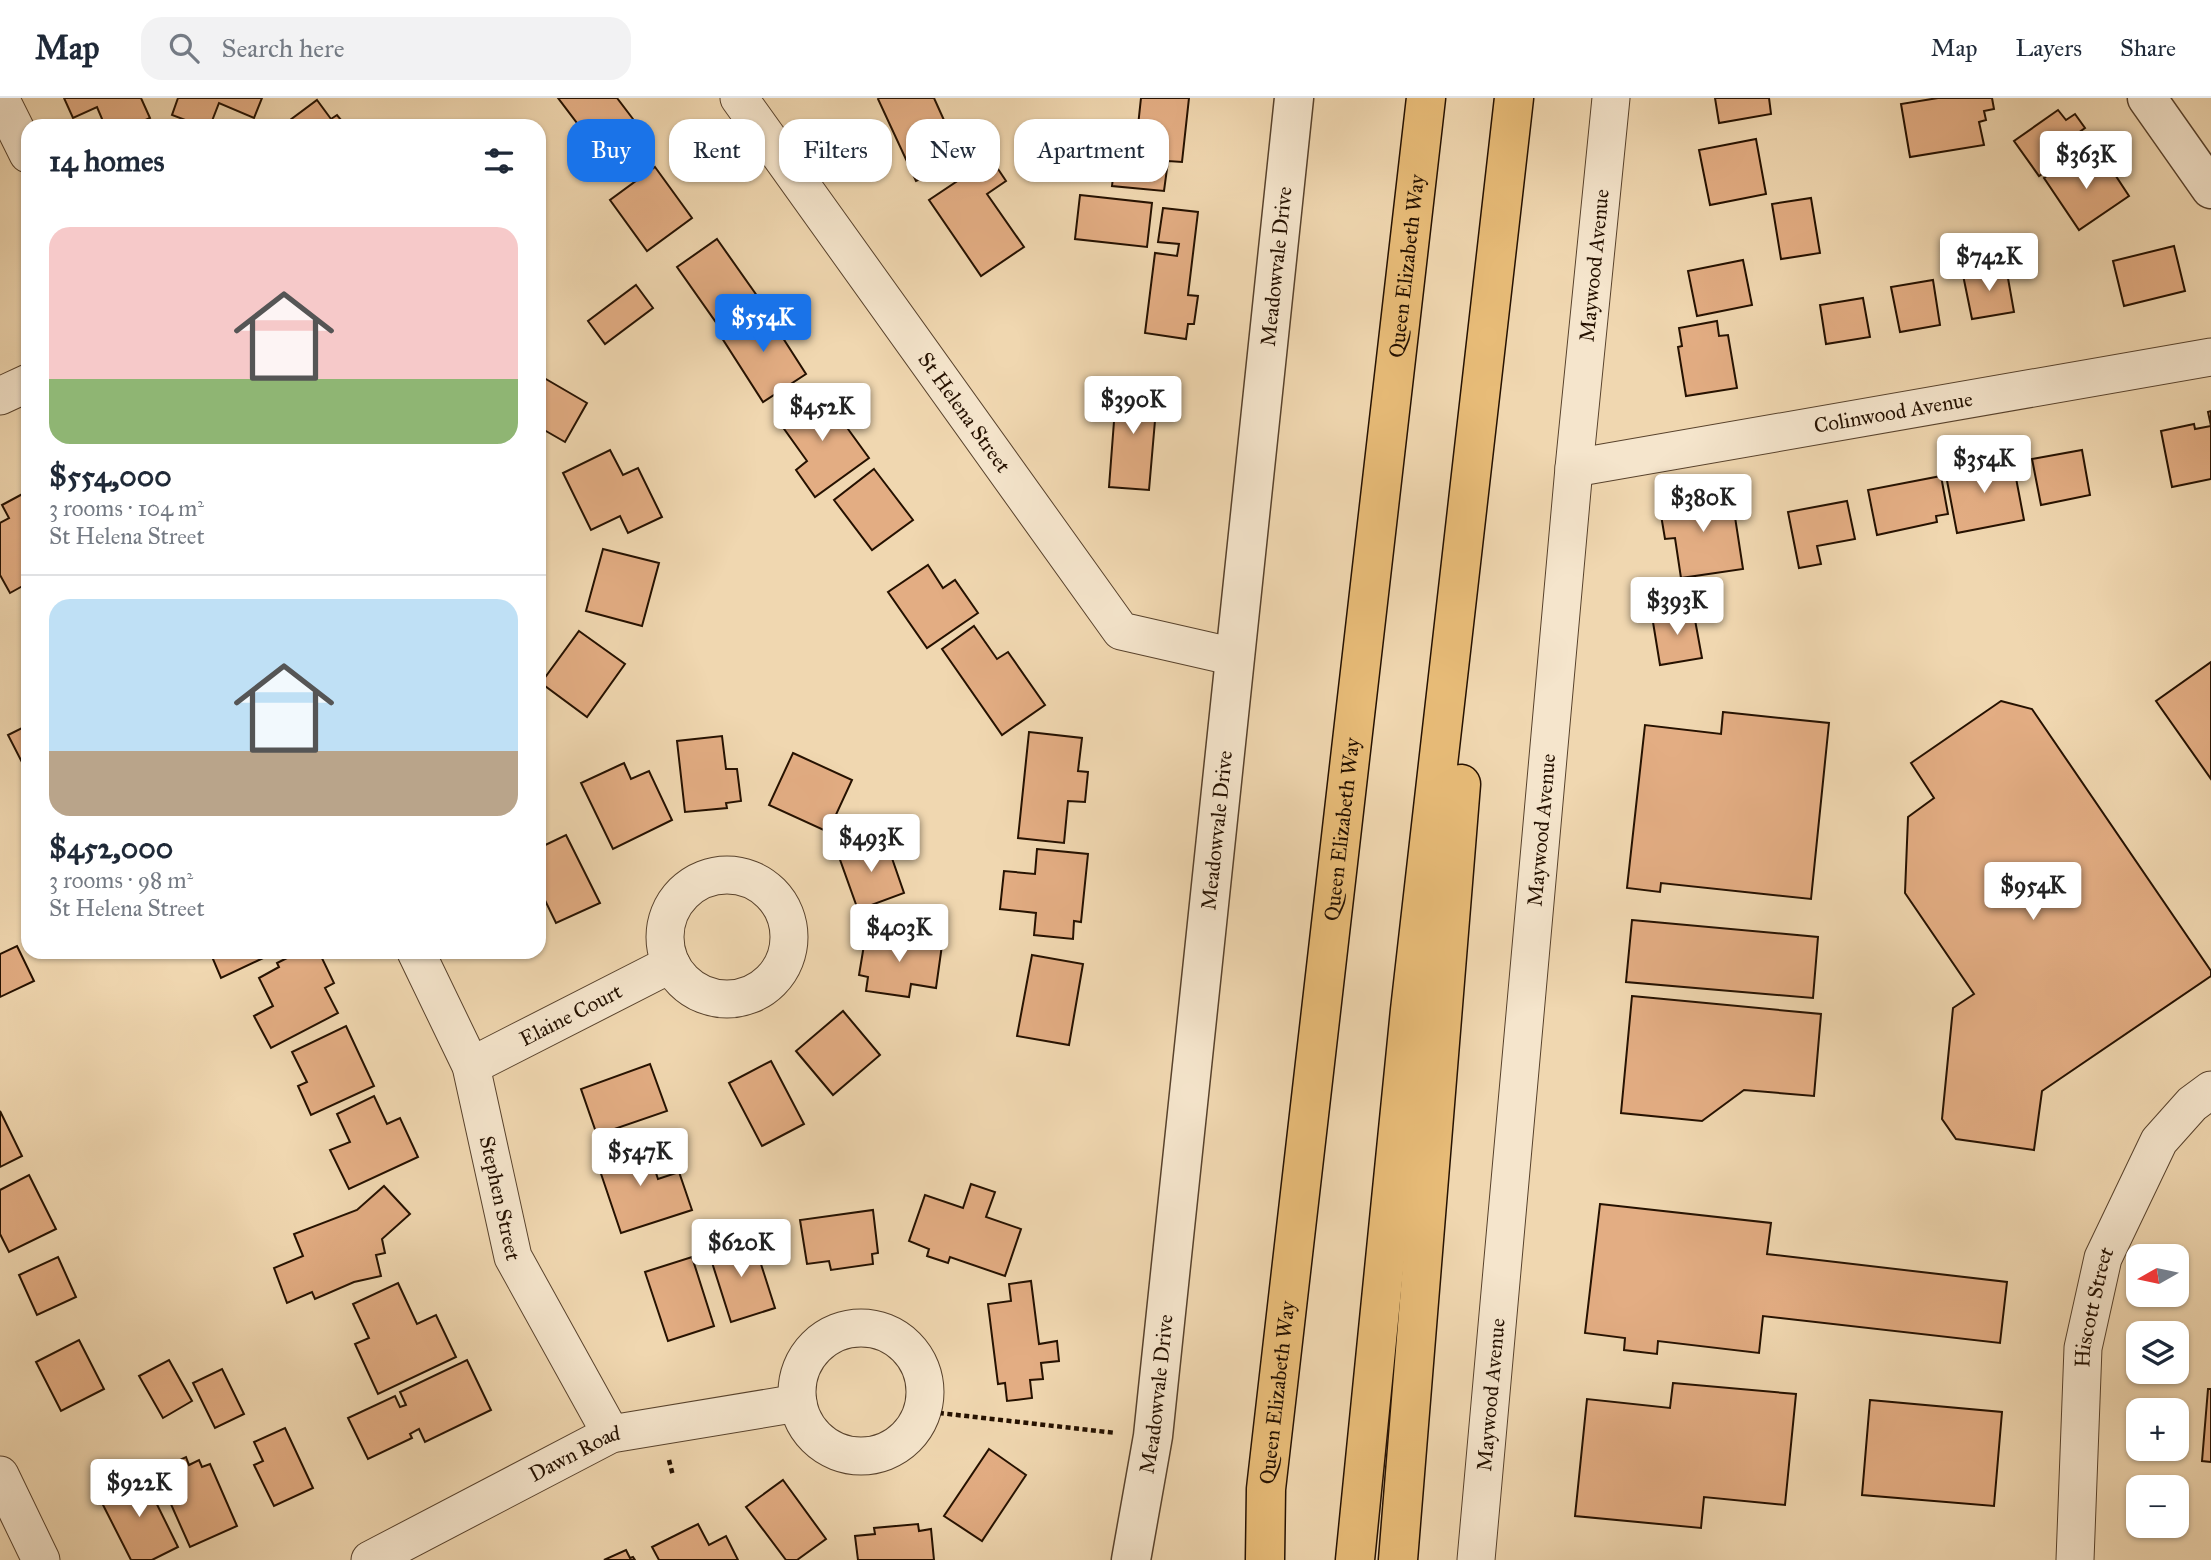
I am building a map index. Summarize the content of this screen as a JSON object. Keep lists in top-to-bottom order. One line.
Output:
{"streets":{"highway":["Queen Elizabeth Way"],"street":["Maywood Avenue","Meadowvale Drive","St Helena Street","Colinwood Avenue","Elaine Court","Stephen Street","Hiscott Street","Dawn Road"]},"crossings":[["Maywood Avenue","Colinwood Avenue"],["Meadowvale Drive","St Helena Street"],["Elaine Court","Stephen Street"],["Stephen Street","Dawn Road"]],"north":"left","page":{"header":"Map","search":"Search here","nav":["Map","Layers","Share"],"chip":["Buy","Rent","Filters","New","Apartment"],"heading":"14 homes","price":["$363K","$742K","$554K","$390K","$452K","$354K","$380K","$393K","$493K","$954K","$403K","$547K","$620K","$922K"],"list":[{"name":"$554,000","note":"3 rooms · 104 m² · St Helena Street"},{"name":"$452,000","note":"3 rooms · 98 m² · St Helena Street"}],"map_buttons":["+","−"]}}
